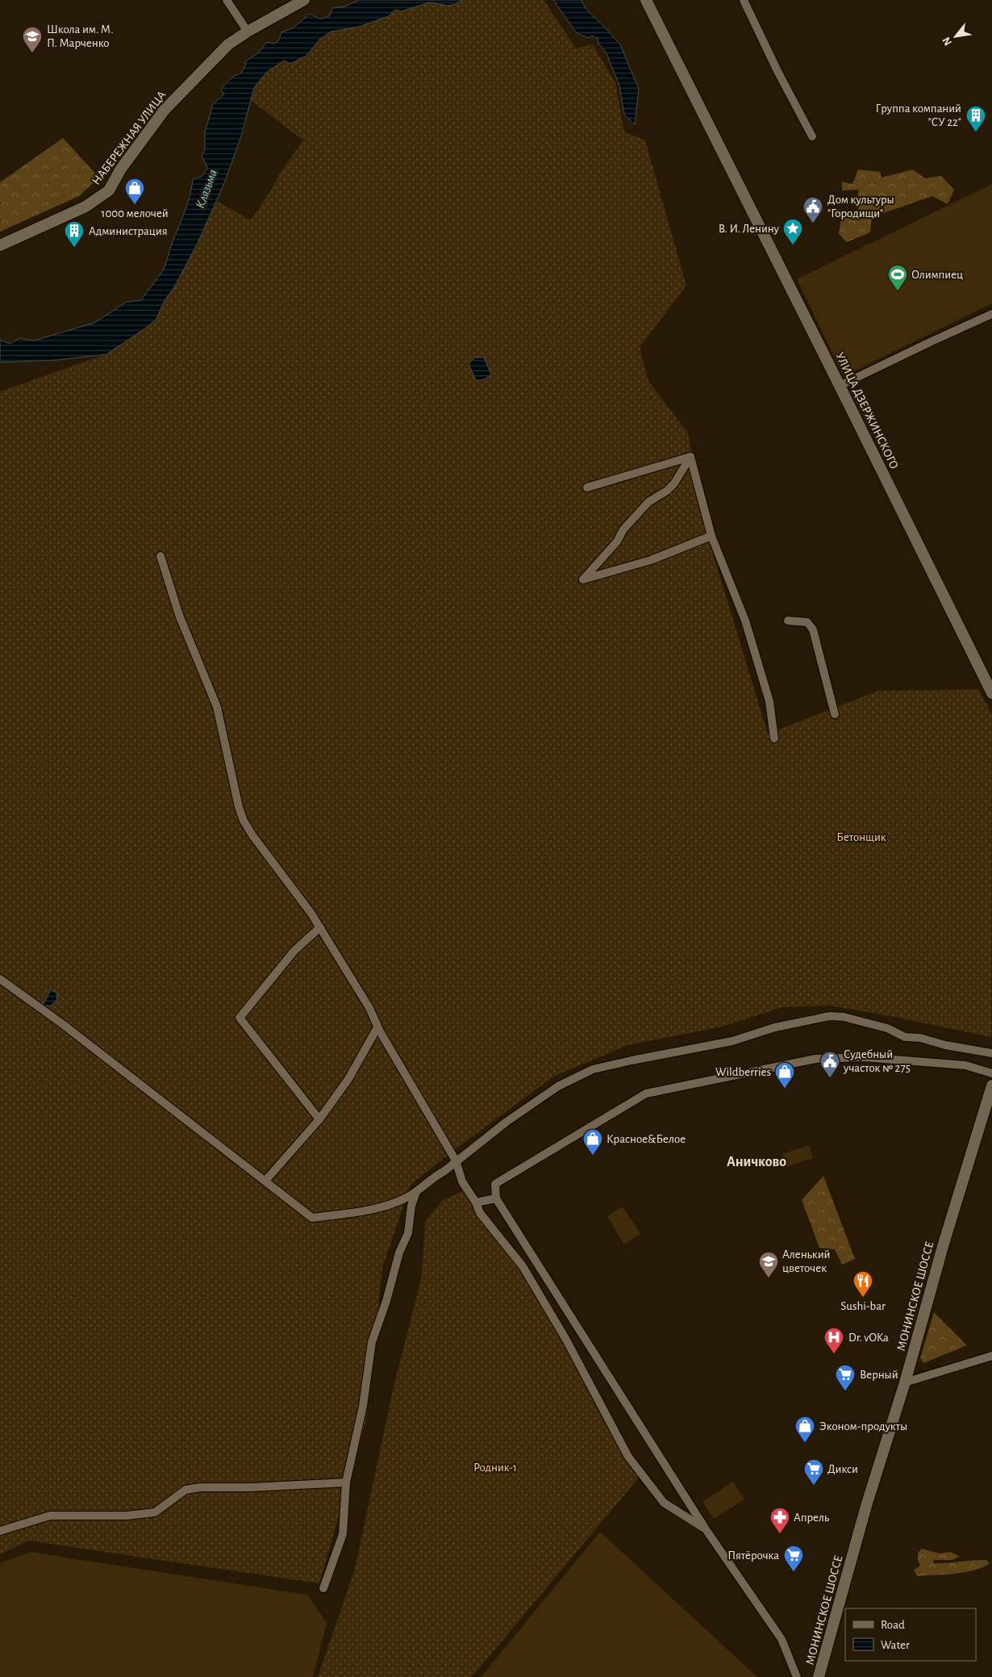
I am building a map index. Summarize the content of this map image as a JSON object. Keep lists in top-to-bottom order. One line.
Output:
{"streets":{"street":["НАБЕРЕЖНАЯ УЛИЦА","УЛИЦА ДЗЕРЖИНСКОГО","МОНИНСКОЕ ШОССЕ"]},"districts":["Аничково"],"water":["Клязьма"],"parks":["Бетонщик","Родник-1"],"places":{"school or university":["Школа им. М. П. Марченко","Аленький цветочек"],"building":["Группа компаний \"СУ 22\"","Администрация"],"shop":["1000 мелочей","Wildberries","Красное&Белое","Эконом-продукты"],"public building":["Дом культуры \"Городищи\"","Судебный участок № 275"],"place":["В. И. Ленину"],"sports":["Олимпиец"],"restaurant":["Sushi-bar"],"hospital":["Dr. vOKa"],"supermarket":["Верный","Дикси","Пятёрочка"],"pharmacy":["Апрель"]},"legend":["Road","Water"],"north":"bottom left"}
